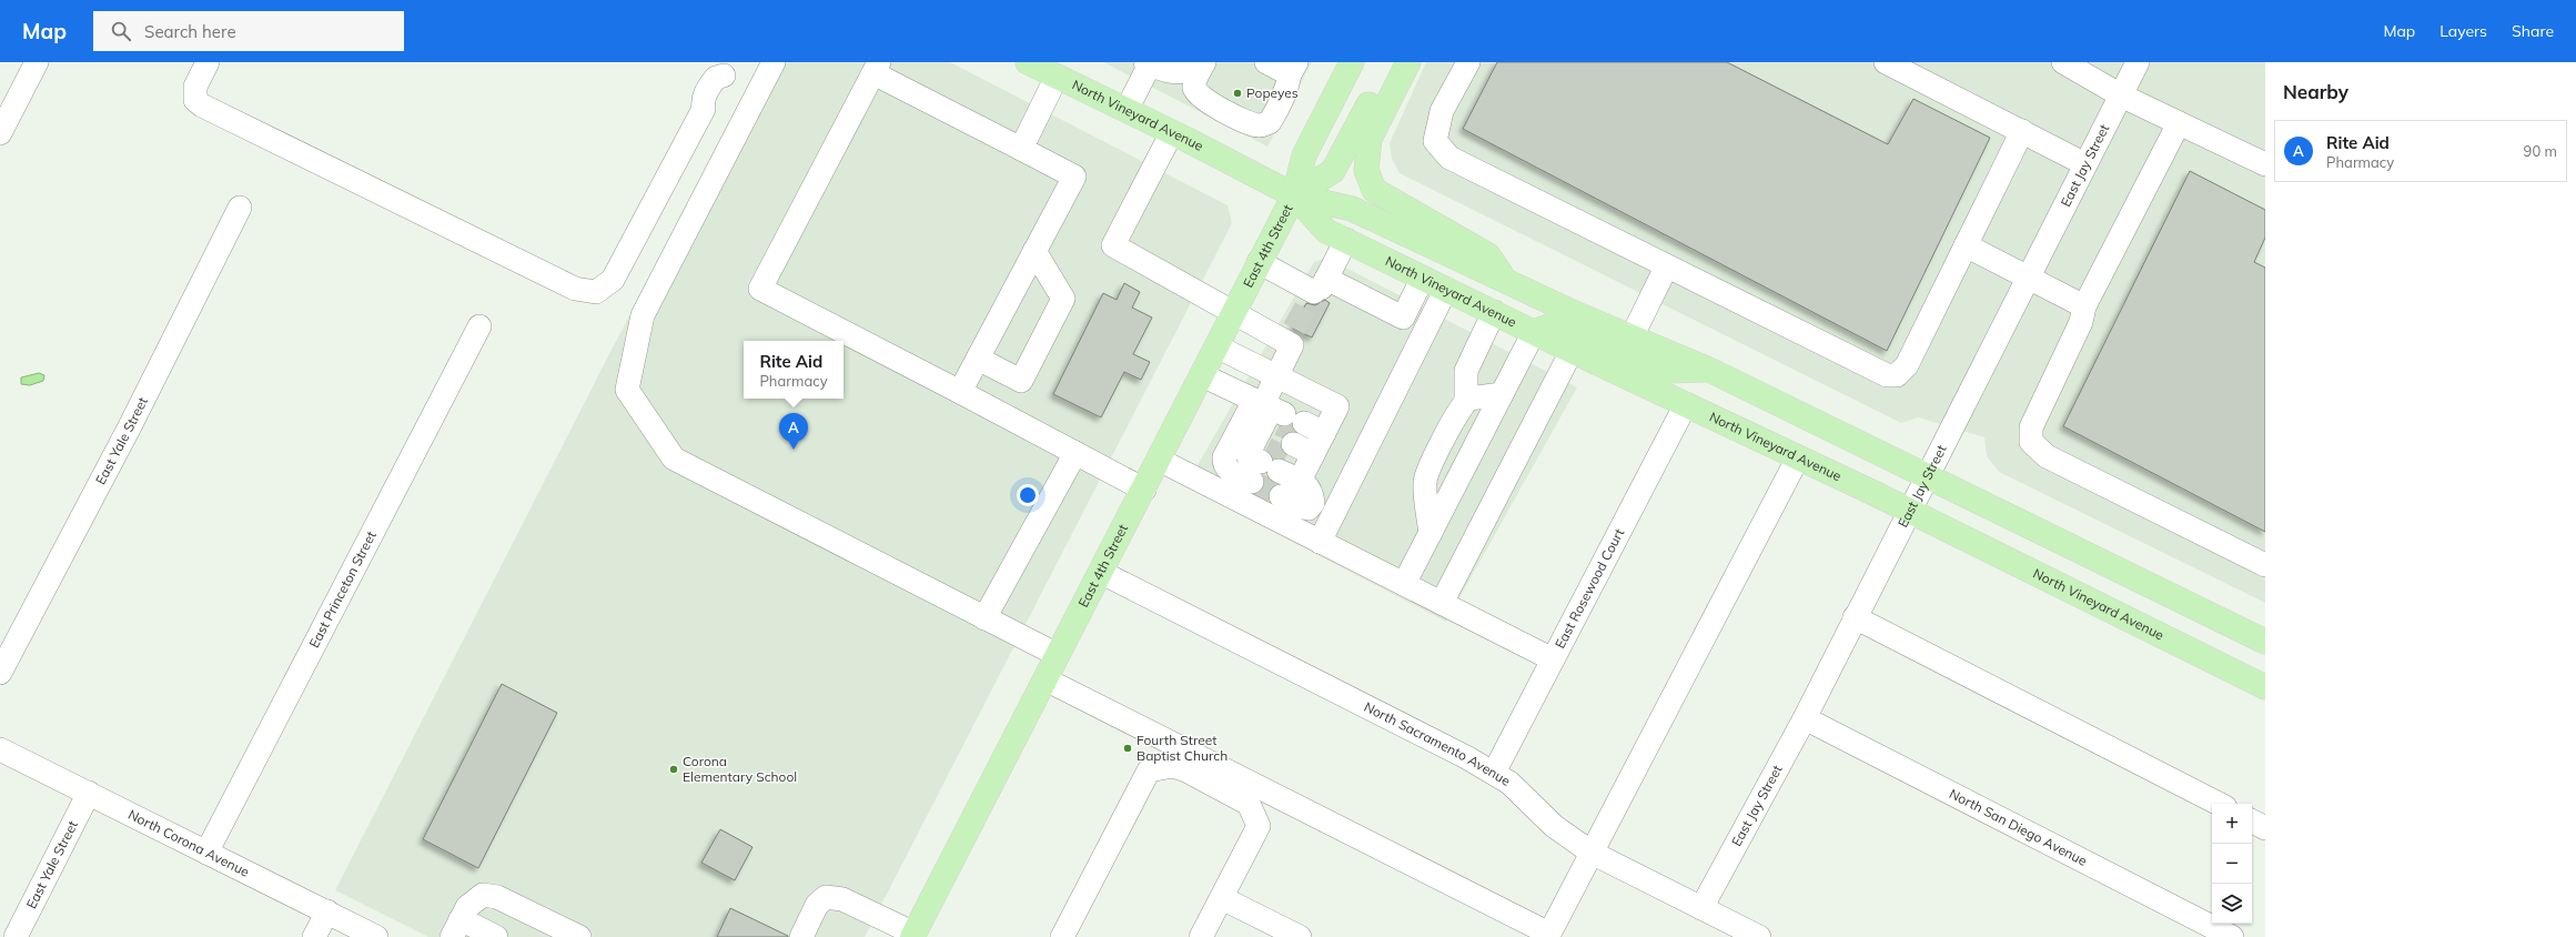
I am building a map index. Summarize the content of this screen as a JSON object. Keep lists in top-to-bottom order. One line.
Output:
{"streets":{"main road":["North Vineyard Avenue","East 4th Street"],"street":["East Jay Street","East Yale Street","East Rosewood Court","East Princeton Street","North Sacramento Avenue","North San Diego Avenue","North Corona Avenue"]},"crossings":[["North Vineyard Avenue","East Jay Street"],["North Vineyard Avenue","East 4th Street"],["North Vineyard Avenue","East Rosewood Court"],["East Jay Street","North Sacramento Avenue"],["East Jay Street","North San Diego Avenue"],["East 4th Street","North Sacramento Avenue"],["East Yale Street","North Corona Avenue"],["East Rosewood Court","North Sacramento Avenue"],["East Princeton Street","North Corona Avenue"]],"places":["Popeyes","Fourth Street Baptist Church","Corona Elementary School"],"page":{"header":"Map","search":"Search here","nav":["Map","Layers","Share"],"heading":"Nearby","list":[{"mark":"A","name":"Rite Aid","note":"Pharmacy","value":"90 m"}],"popup":["Rite Aid","Pharmacy"],"pins":"A","map_buttons":["+","−"]}}
